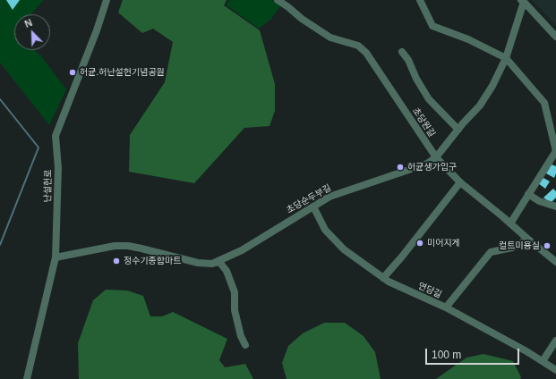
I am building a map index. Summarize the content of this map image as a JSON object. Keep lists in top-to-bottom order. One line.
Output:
{"streets":{"street":["초당원길","난설헌로","초당순두부길","연당길"]},"crossings":[["초당원길","초당순두부길"],["난설헌로","초당순두부길"],["초당순두부길","연당길"]],"places":["허균.허난설헌기념공원","허균생가입구","미어지게","컬트미용실","정수기종합마트"],"scale_bar":"100 m","north":"top left"}
